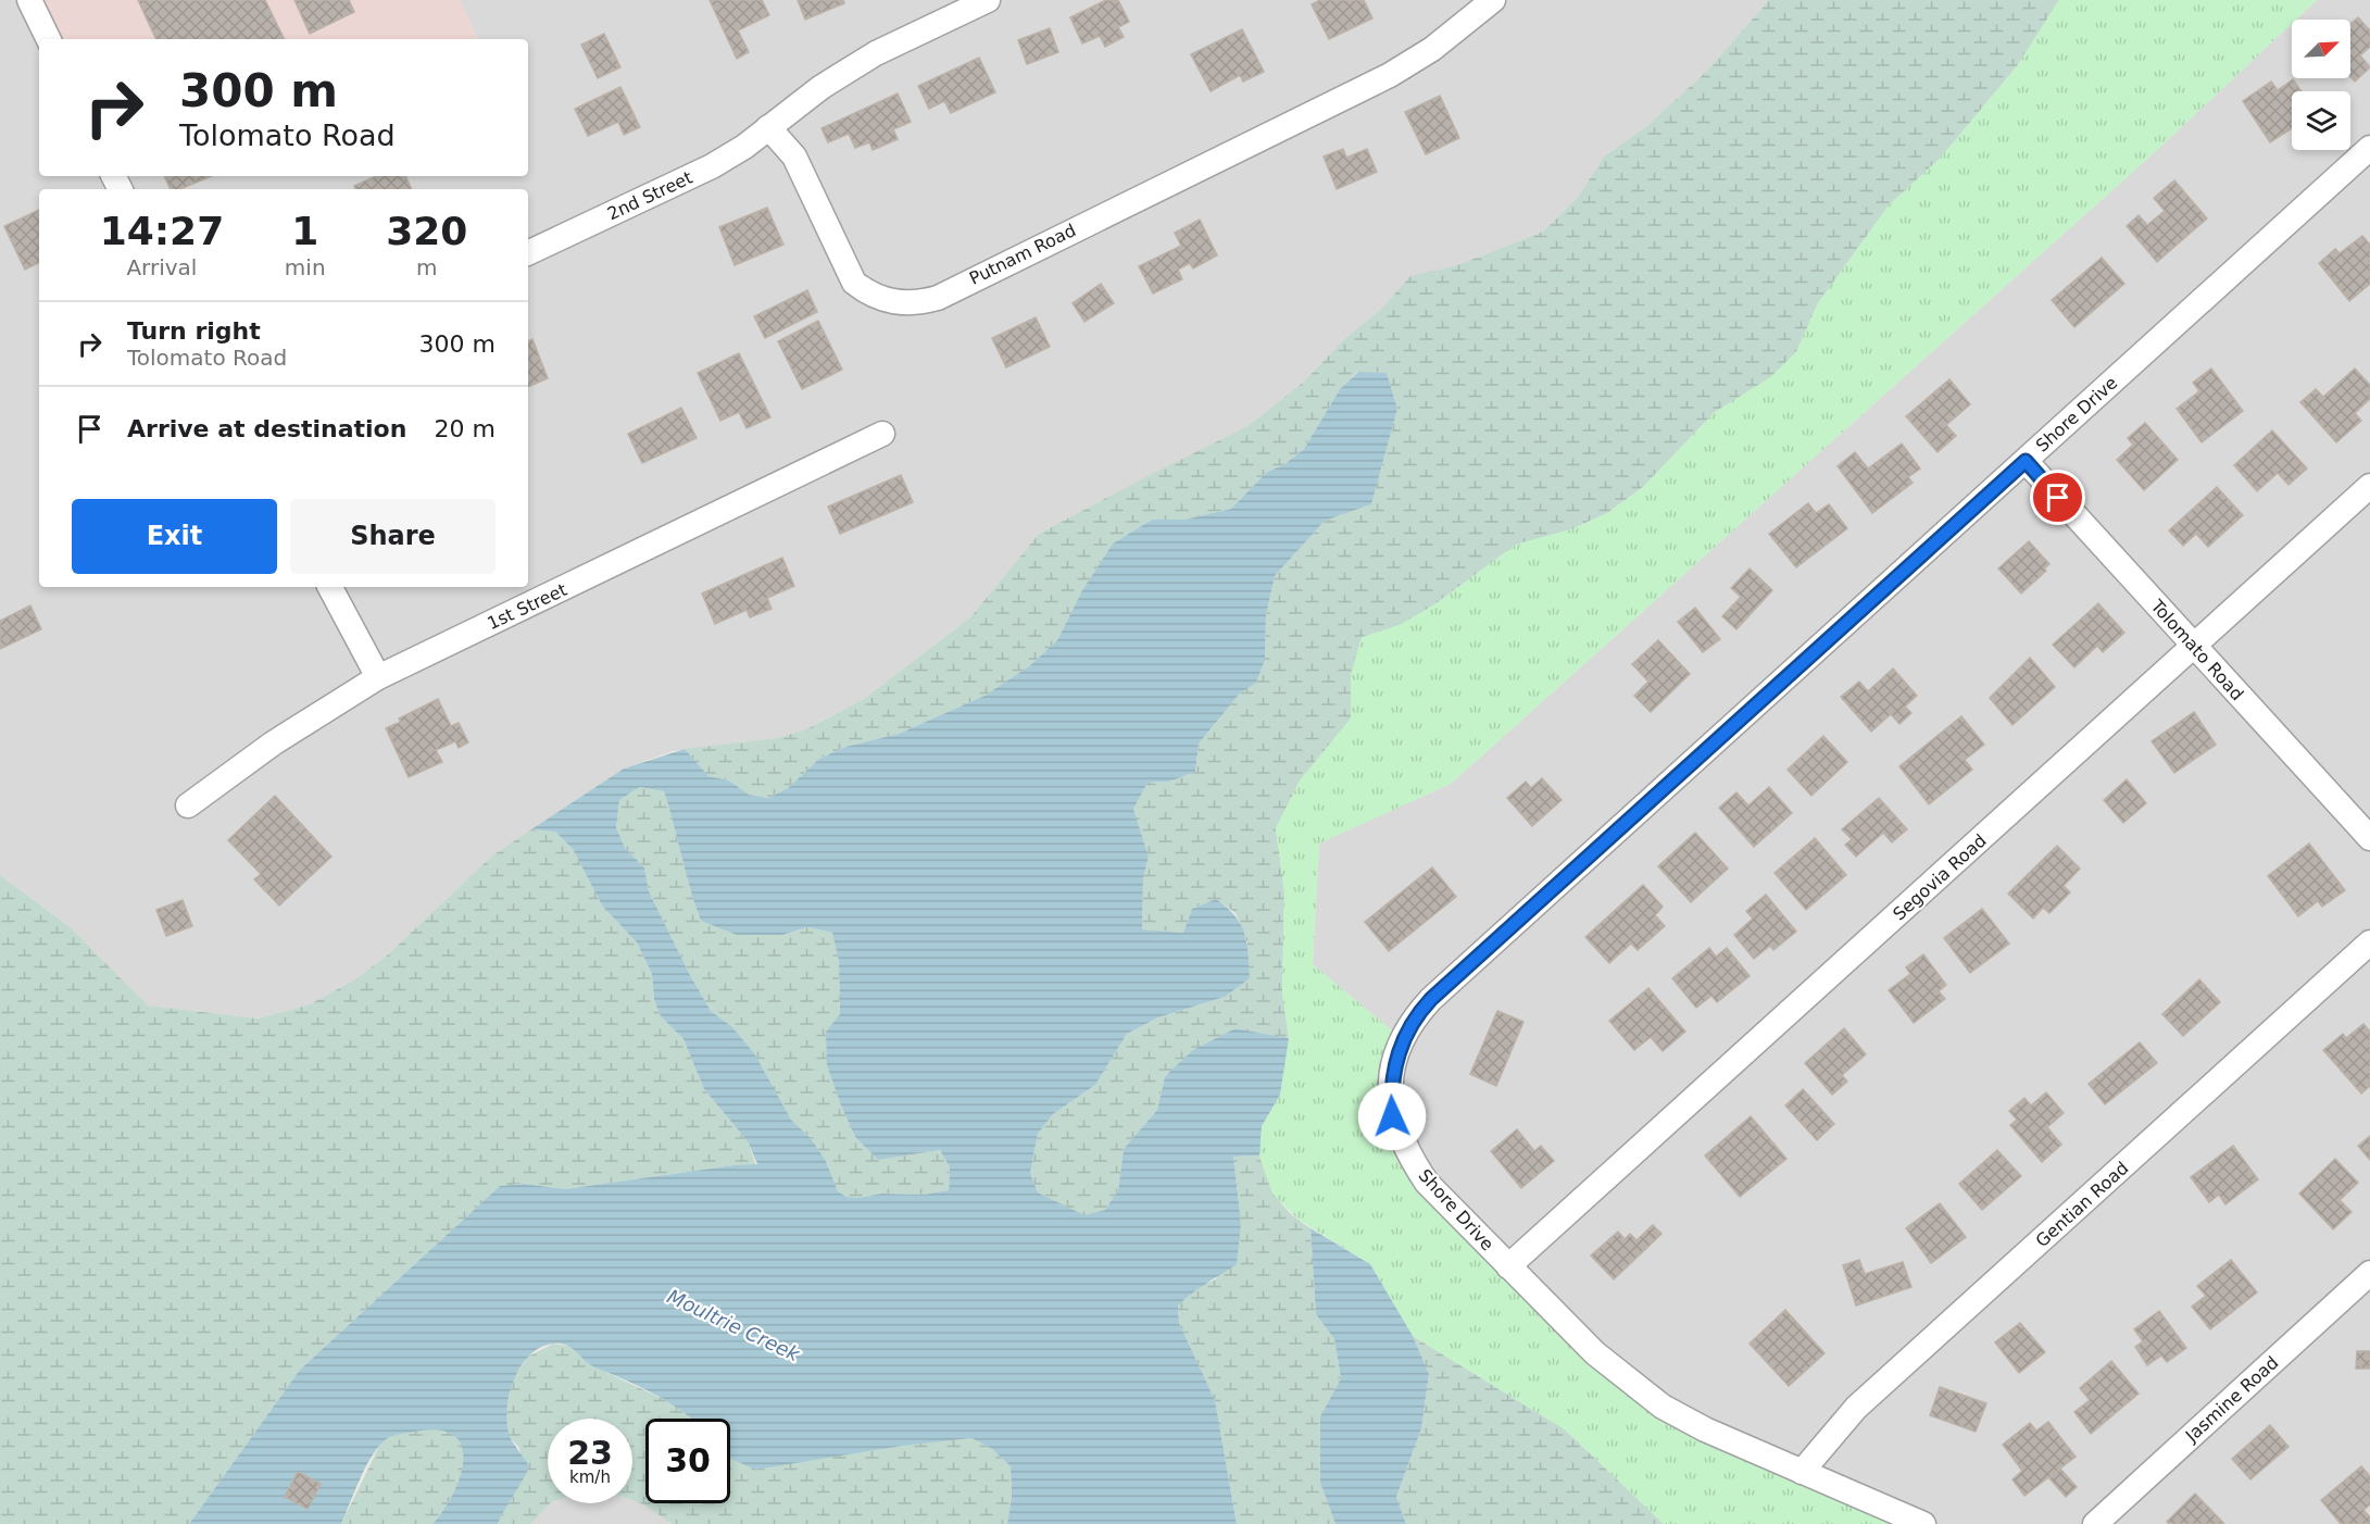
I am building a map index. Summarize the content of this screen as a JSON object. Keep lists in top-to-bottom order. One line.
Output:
{"streets":{"street":["2nd Street","Putnam Road","Shore Drive","1st Street","Tolomato Road","Segovia Road","Gentian Road","Jasmine Road"]},"crossings":[["2nd Street","Putnam Road"],["Shore Drive","Tolomato Road"],["Shore Drive","Segovia Road"],["Shore Drive","Gentian Road"],["Tolomato Road","Segovia Road"]],"water":["Moultrie Creek"],"north":"top right","page":{"turn":["300 m","Tolomato Road"],"eta":["14:27","Arrival","1","min","320","m"],"list":[{"name":"Turn right","note":"Tolomato Road","value":"300 m"},{"name":"Arrive at destination","value":"20 m"}],"buttons":["Exit","Share"],"speed":"23 km/h","limit":"30"}}
